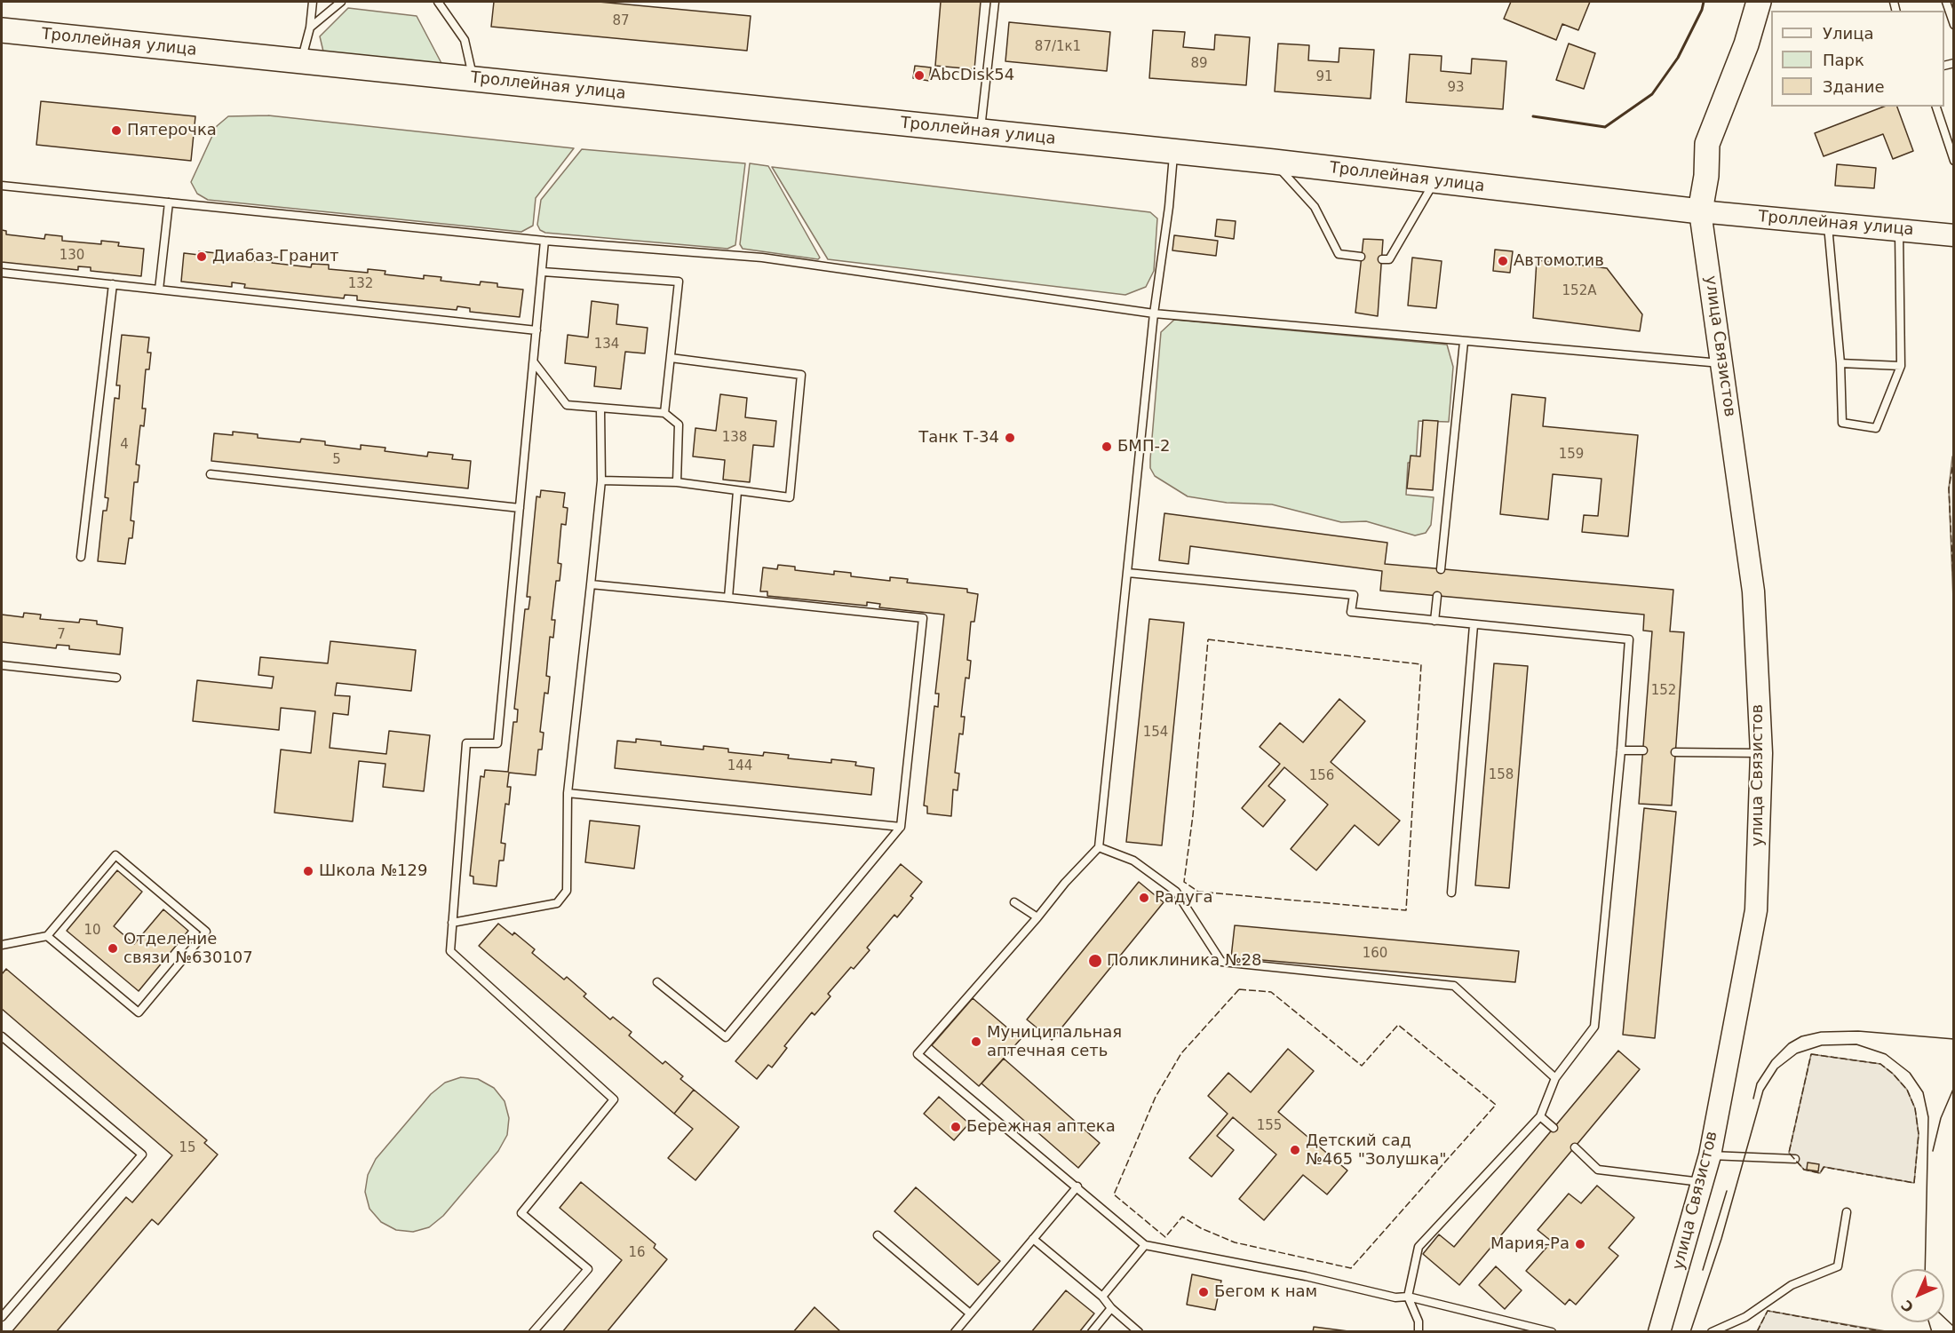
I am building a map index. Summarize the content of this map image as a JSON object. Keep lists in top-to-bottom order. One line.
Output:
{"streets":{"main road":["Троллейная улица","улица Связистов"]},"crossings":[["Троллейная улица","улица Связистов"]],"places":["AbcDisk54","Пятерочка","Диабаз-Гранит","Автомотив","Танк Т-34","БМП-2","Школа №129","Радуга","Отделение связи №630107","Поликлиника №28","Муниципальная аптечная сеть","Бережная аптека","Детский сад №465 \"Золушка\"","Мария-Ра","Бегом к нам"],"house_numbers":["87","87/1к1","89","91","93","130","132","152А","134","138","4","159","5","7","152","154","144","158","156","10","160","155","15","16"],"legend":["Улица","Парк","Здание"],"north":"bottom left"}
